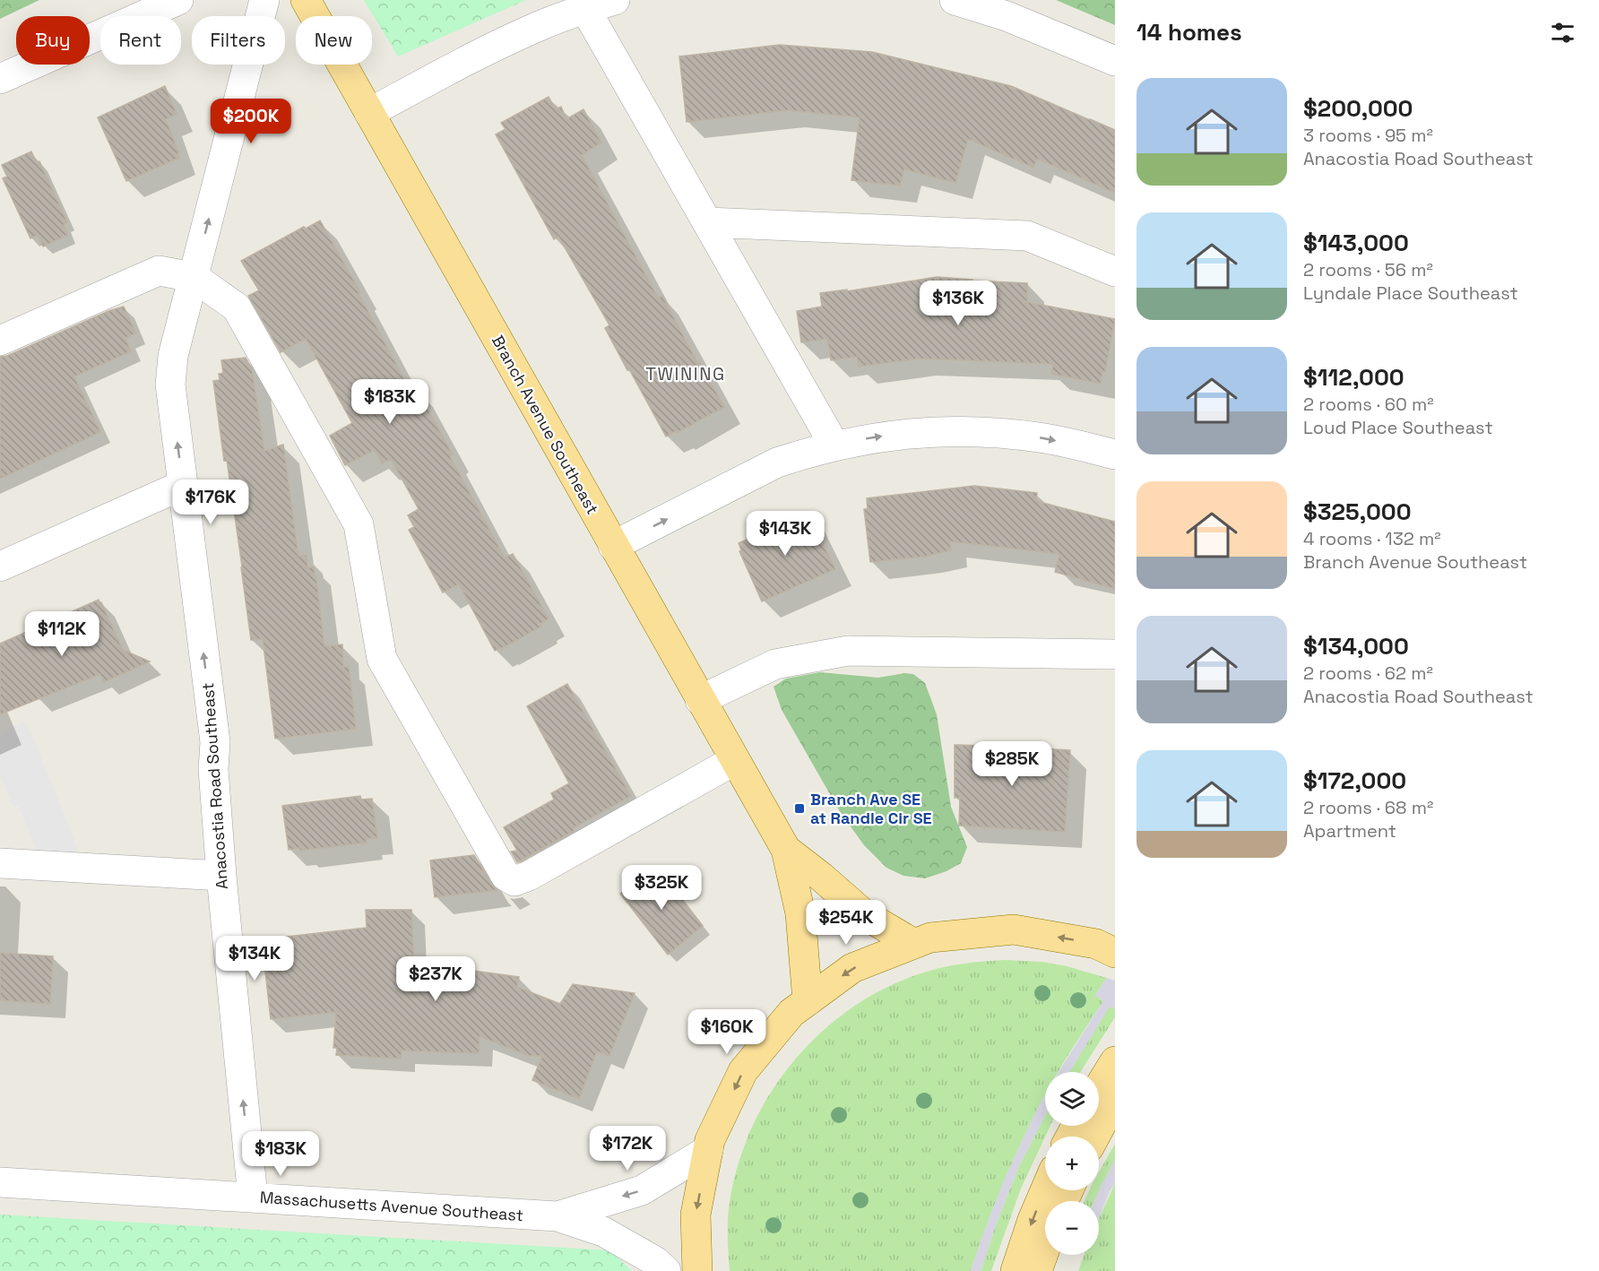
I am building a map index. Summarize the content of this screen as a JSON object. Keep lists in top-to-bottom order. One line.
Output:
{"streets":{"main road":["Branch Avenue Southeast"],"street":["Anacostia Road Southeast","Massachusetts Avenue Southeast"]},"crossings":[["Anacostia Road Southeast","Massachusetts Avenue Southeast"]],"one_way":["Anacostia Road Southeast"],"districts":["TWINING"],"places":{"transit":["Branch Ave SE at Randle Cir SE"]},"page":{"heading":"14 homes","chip":["Buy","Rent","Filters","New"],"list":[{"name":"$200,000","note":"3 rooms · 95 m² · Anacostia Road Southeast"},{"name":"$143,000","note":"2 rooms · 56 m² · Lyndale Place Southeast"},{"name":"$112,000","note":"2 rooms · 60 m² · Loud Place Southeast"},{"name":"$325,000","note":"4 rooms · 132 m² · Branch Avenue Southeast"},{"name":"$134,000","note":"2 rooms · 62 m² · Anacostia Road Southeast"},{"name":"$172,000","note":"2 rooms · 68 m² · Apartment"}],"price":["$200K","$136K","$183K","$176K","$143K","$112K","$285K","$325K","$254K","$134K","$237K","$160K","$172K","$183K"],"map_buttons":["+","−"]}}
